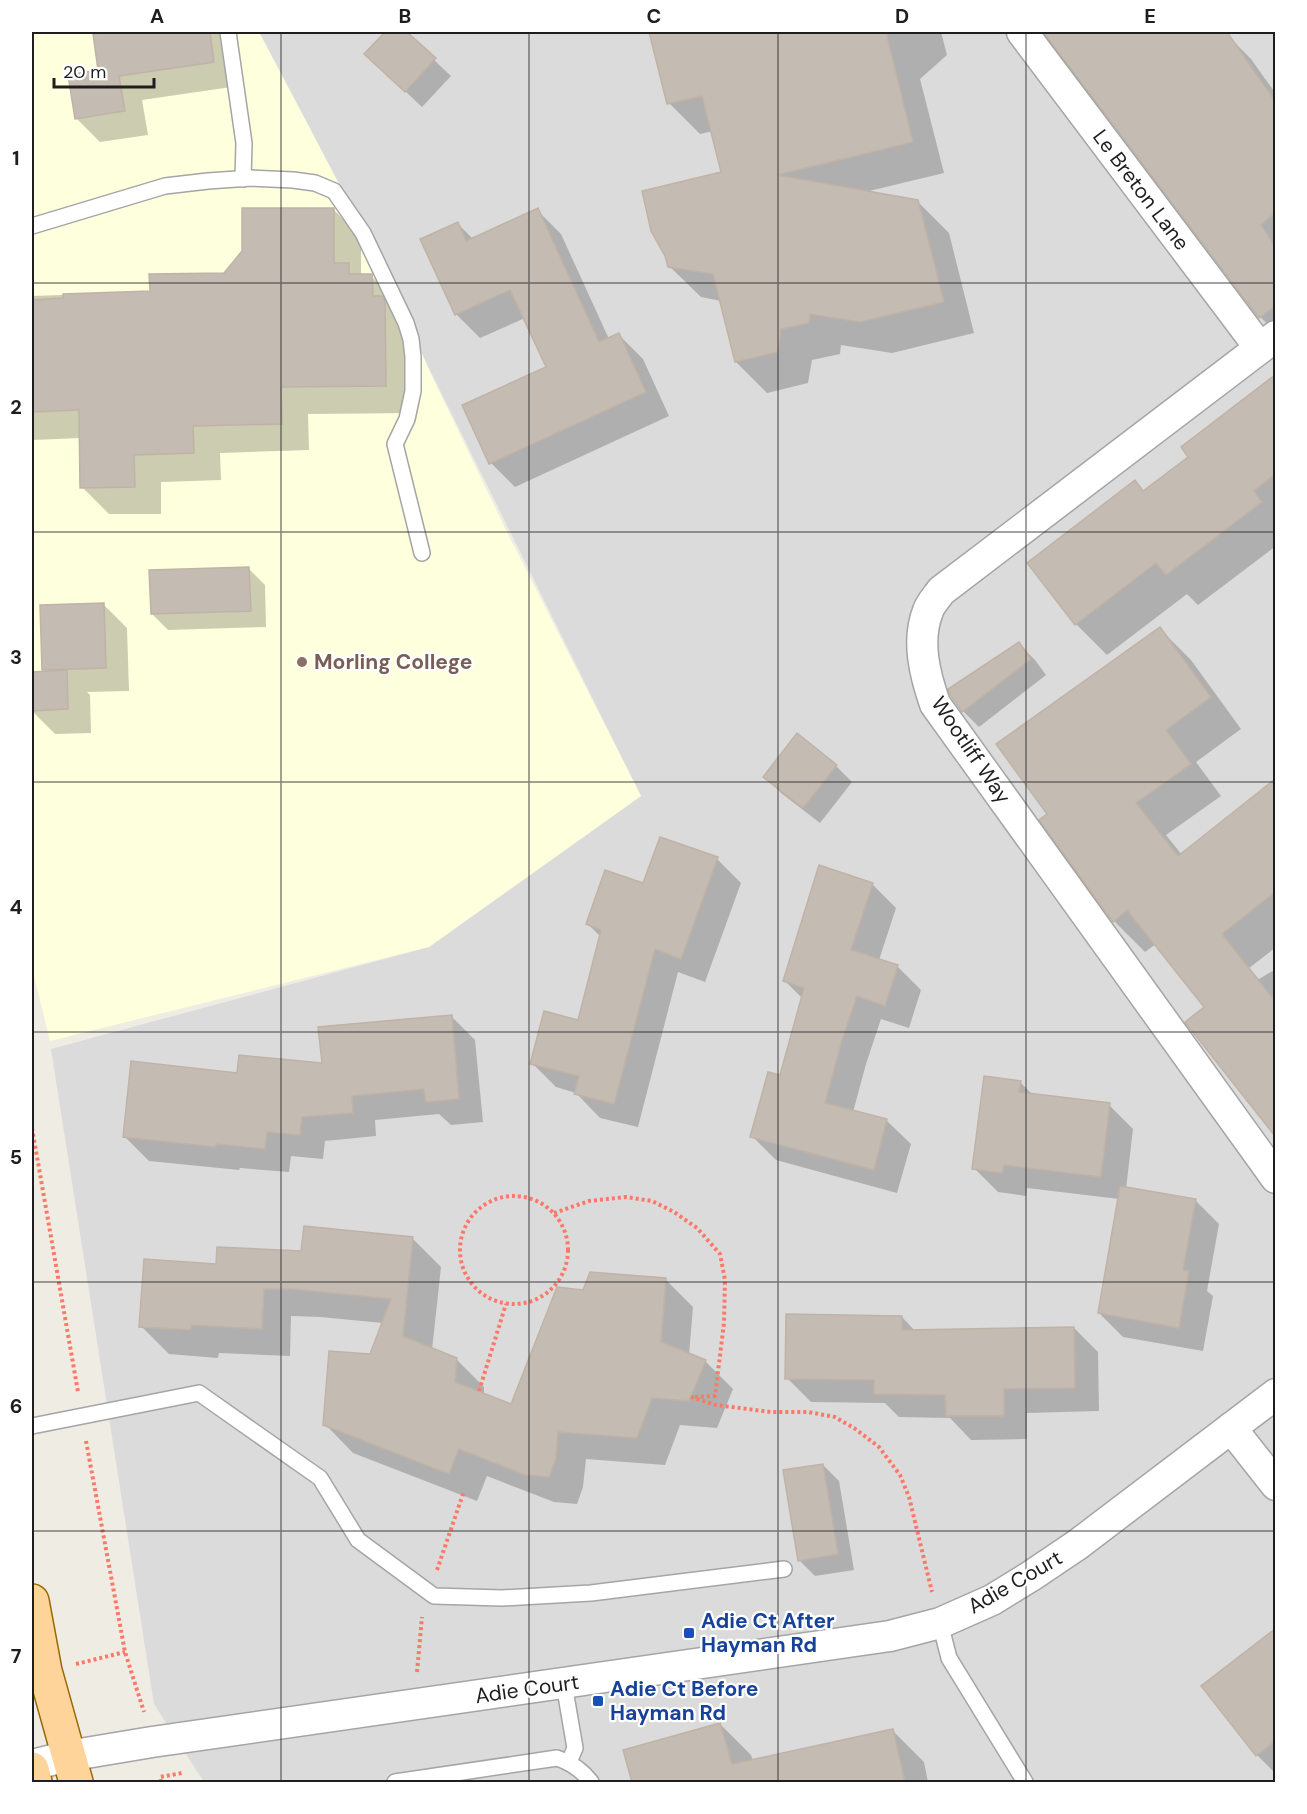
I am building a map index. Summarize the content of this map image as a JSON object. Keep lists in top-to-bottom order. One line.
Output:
{"streets":{"street":["Le Breton Lane","Wootliff Way","Adie Court"]},"crossings":[["Le Breton Lane","Wootliff Way"]],"places":{"other":["Morling College"],"transit":["Adie Ct After Hayman Rd","Adie Ct Before Hayman Rd"]},"scale_bar":"20 m","grid":{"columns":["A","B","C","D","E"],"rows":["1","2","3","4","5","6","7"]}}
